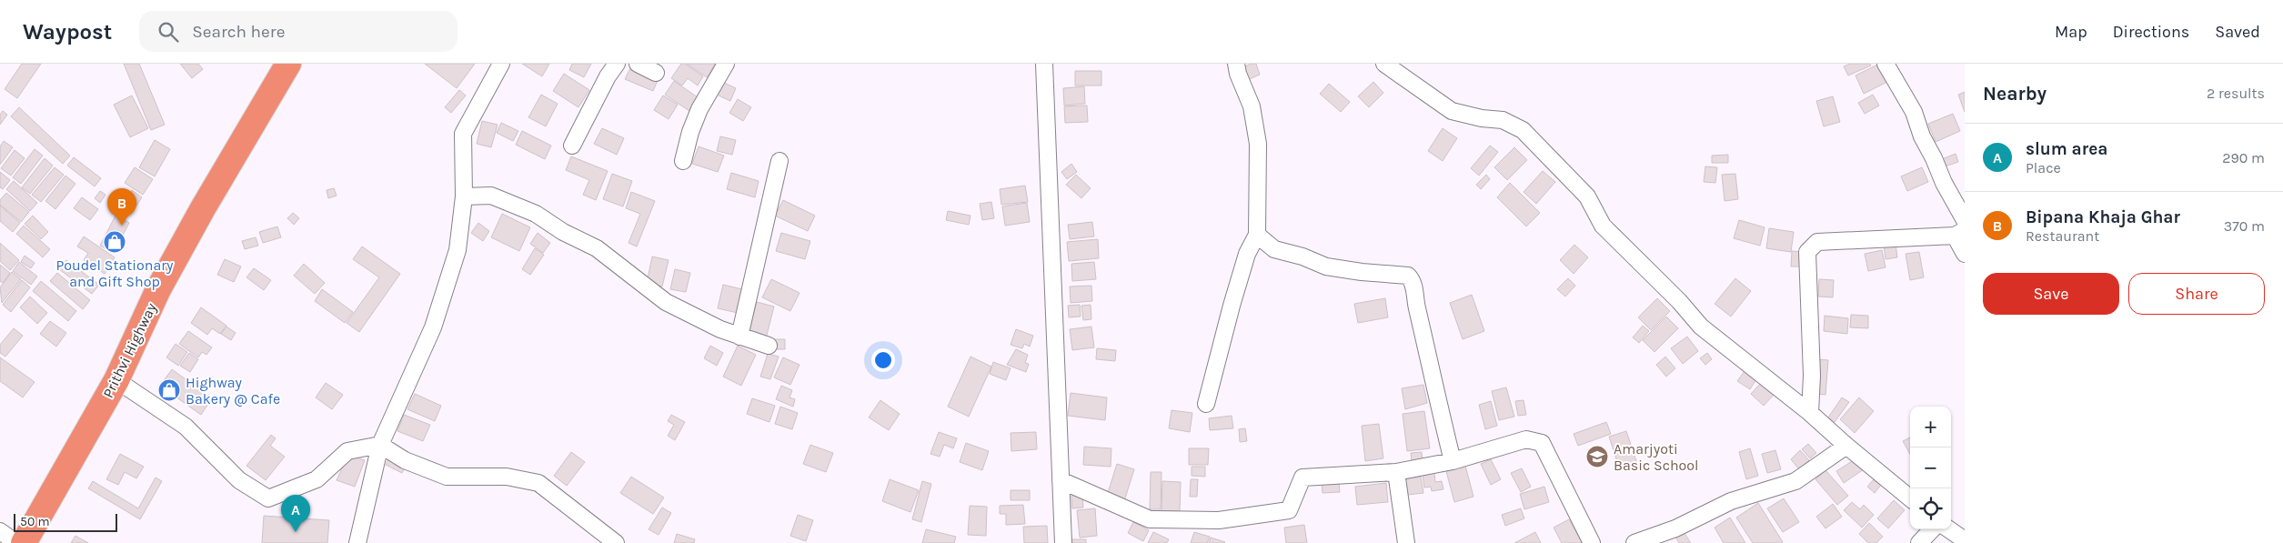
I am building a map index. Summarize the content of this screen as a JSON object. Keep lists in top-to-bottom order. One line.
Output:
{"streets":{"highway":["Prithvi Highway"]},"places":{"shop":["Poudel Stationary and Gift Shop","Highway Bakery @ Cafe"],"school or university":["Amarjyoti Basic School"]},"scale_bar":"50 m","page":{"header":"Waypost","search":"Search here","nav":["Map","Directions","Saved"],"heading":["Nearby","2 results"],"list":[{"mark":"A","name":"slum area","note":"Place","value":"290 m"},{"mark":"B","name":"Bipana Khaja Ghar","note":"Restaurant","value":"370 m"}],"pins":["B","A"],"buttons":["Save","Share"],"map_buttons":["+","−"],"scale":"50 m"}}
